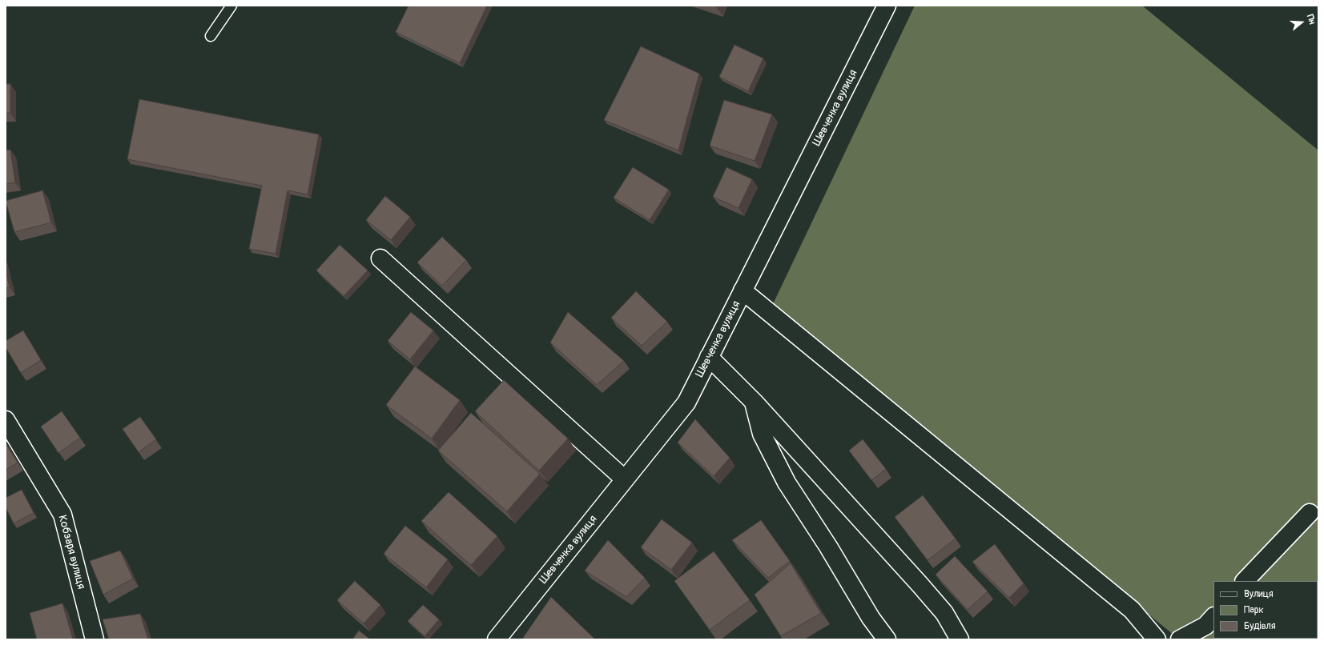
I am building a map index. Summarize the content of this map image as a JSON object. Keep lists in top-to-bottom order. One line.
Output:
{"streets":{"street":["Шевченка вулиця","Кобзаря вулиця"]},"legend":["Вулиця","Парк","Будівля"],"north":"right"}
